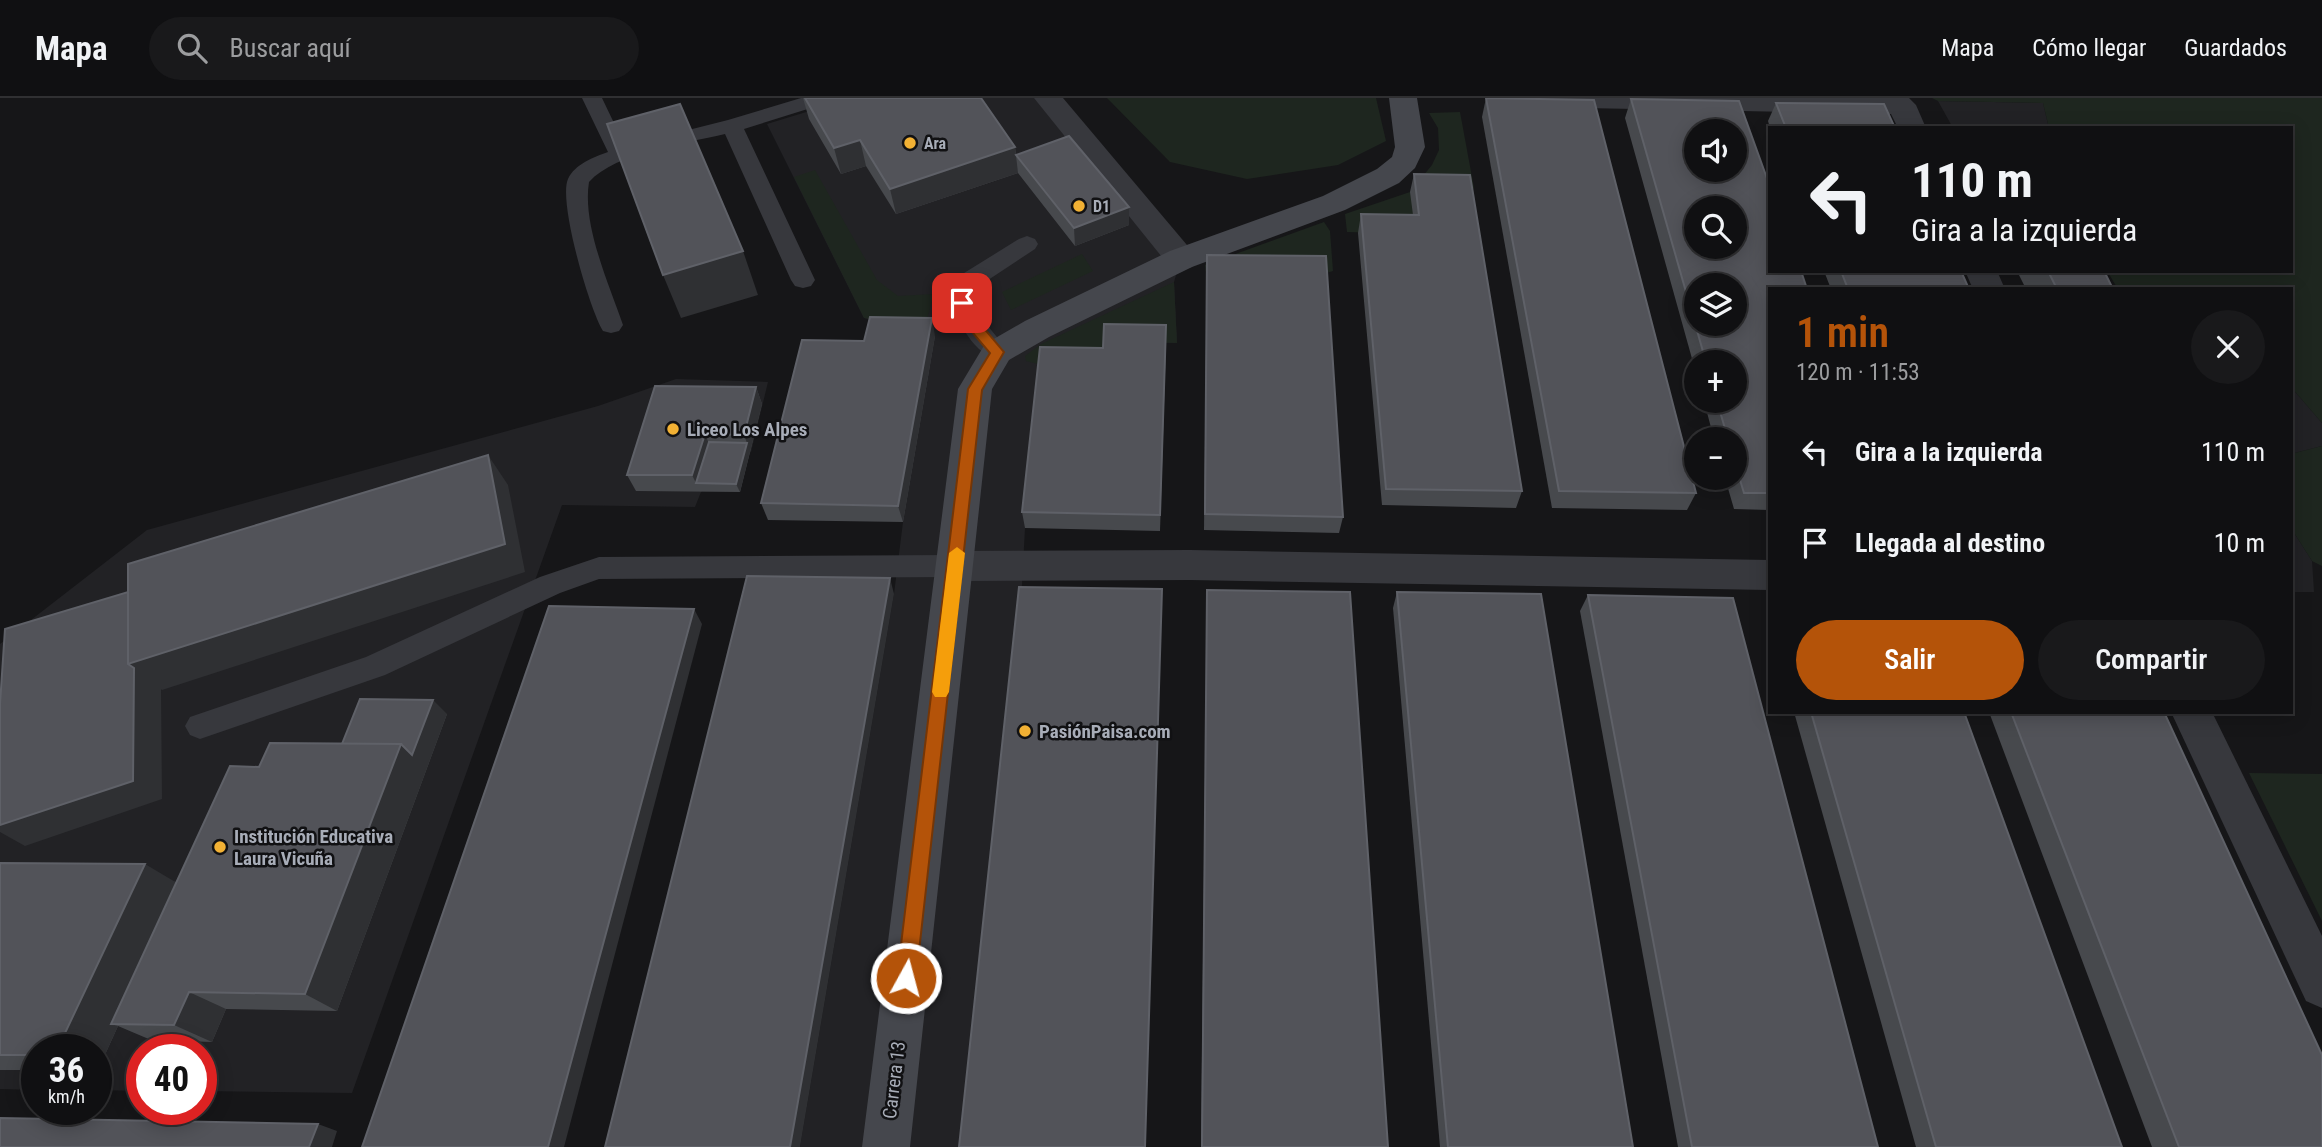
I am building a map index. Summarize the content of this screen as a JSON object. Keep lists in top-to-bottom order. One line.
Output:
{"streets":{"street":["Carrera 13"]},"places":["Ara","D1","Liceo Los Alpes","PasiónPaisa.com","Institución Educativa Laura Vicuña"],"page":{"header":"Mapa","search":"Buscar aquí","nav":["Mapa","Cómo llegar","Guardados"],"map_buttons":["+","−"],"turn":["110 m","Gira a la izquierda"],"heading":["1 min","120 m · 11:53"],"list":[{"name":"Gira a la izquierda","value":"110 m"},{"name":"Llegada al destino","value":"10 m"}],"buttons":["Salir","Compartir"],"speed":"36 km/h","limit":"40"}}
